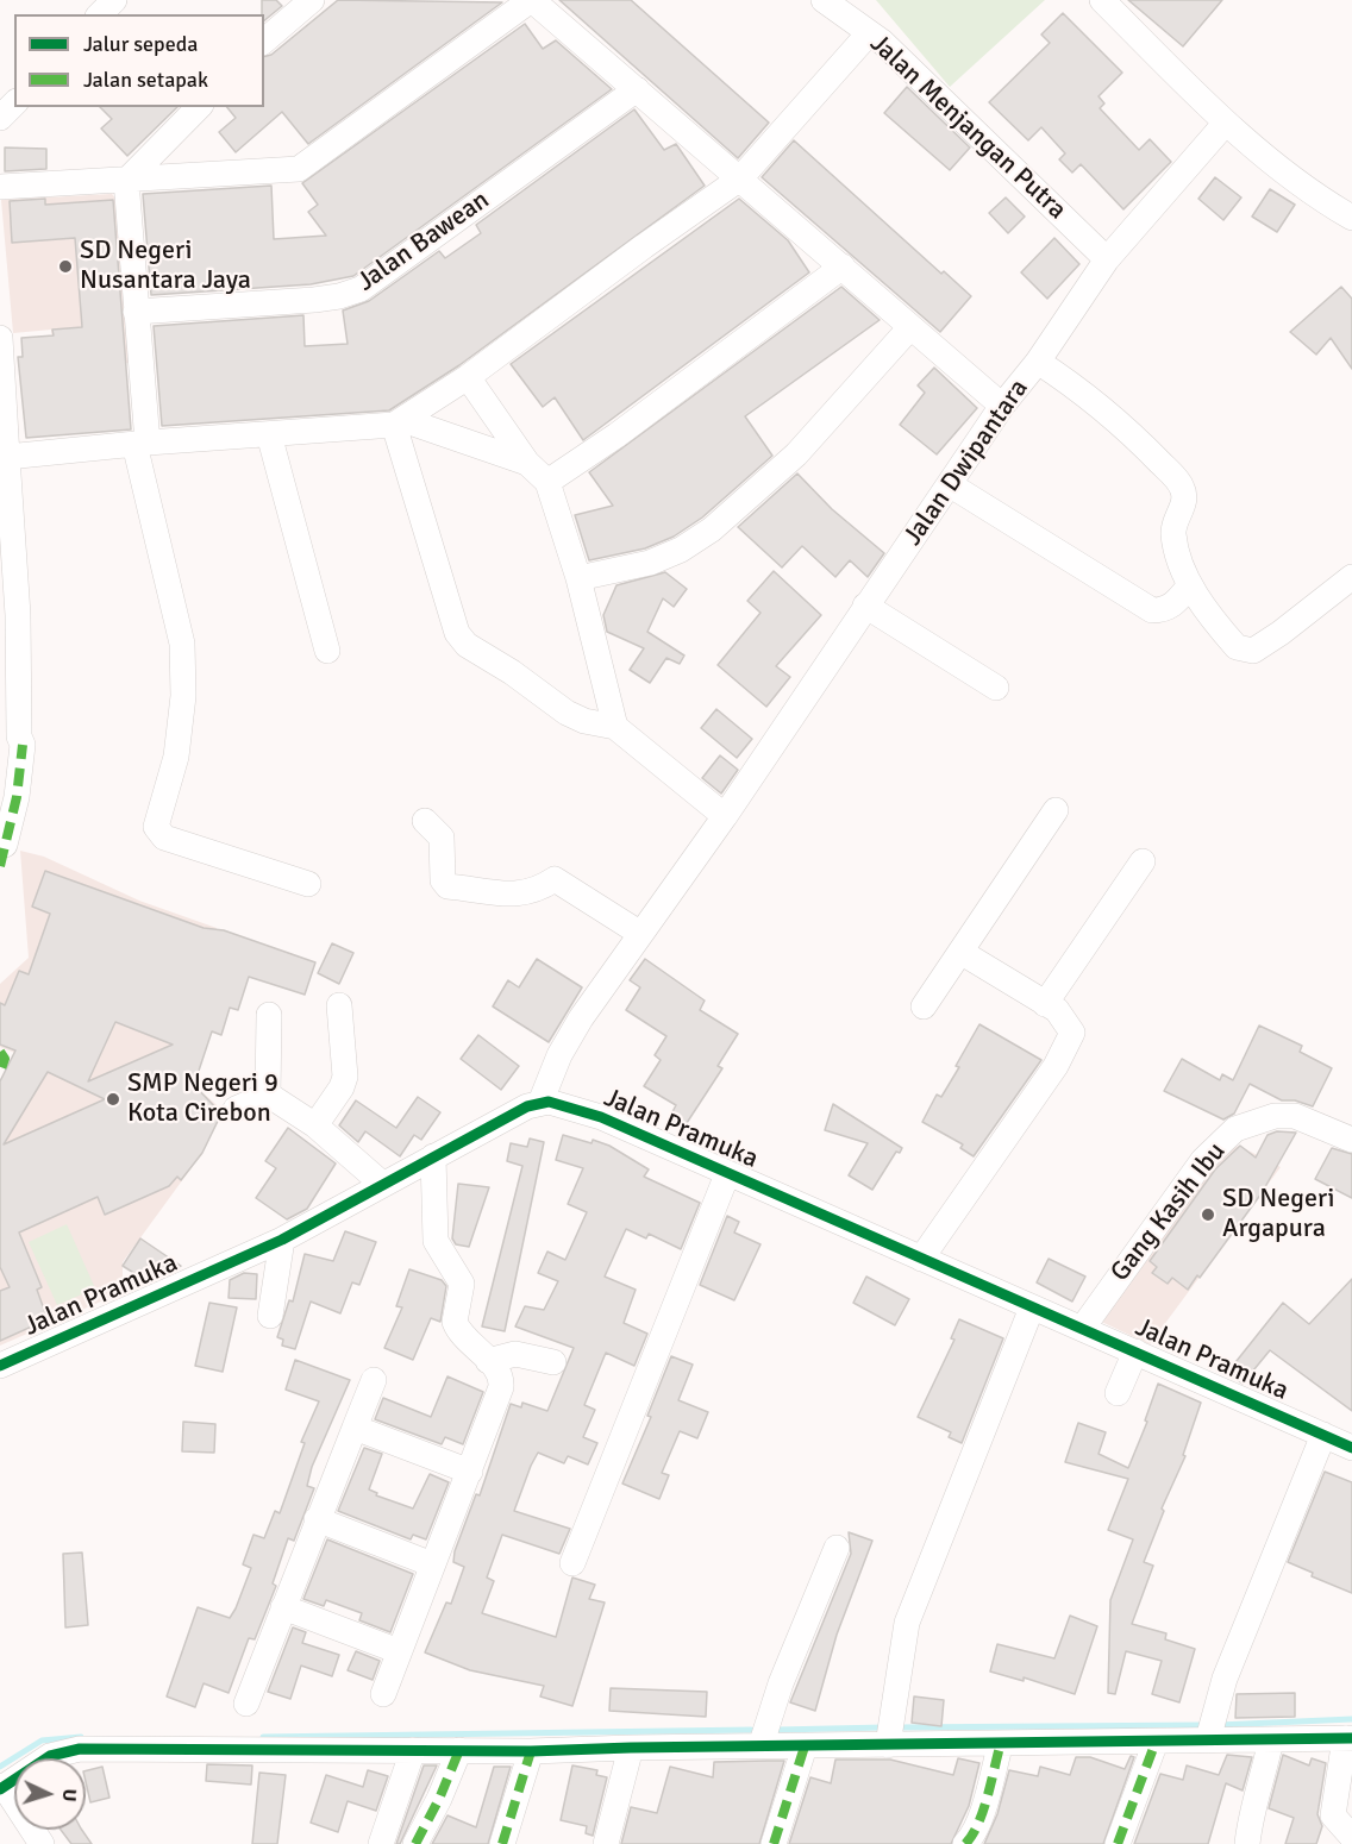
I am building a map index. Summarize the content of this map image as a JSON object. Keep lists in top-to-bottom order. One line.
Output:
{"streets":{"street":["Jalan Menjangan Putra","Jalan Bawean","Jalan Dwipantara","Jalan Pramuka","Gang Kasih Ibu"]},"crossings":[["Jalan Menjangan Putra","Jalan Dwipantara"],["Jalan Dwipantara","Jalan Pramuka"],["Jalan Pramuka","Gang Kasih Ibu"]],"places":["SD Negeri Nusantara Jaya","SMP Negeri 9 Kota Cirebon","SD Negeri Argapura"],"legend":["Jalur sepeda","Jalan setapak"],"north":"right"}
